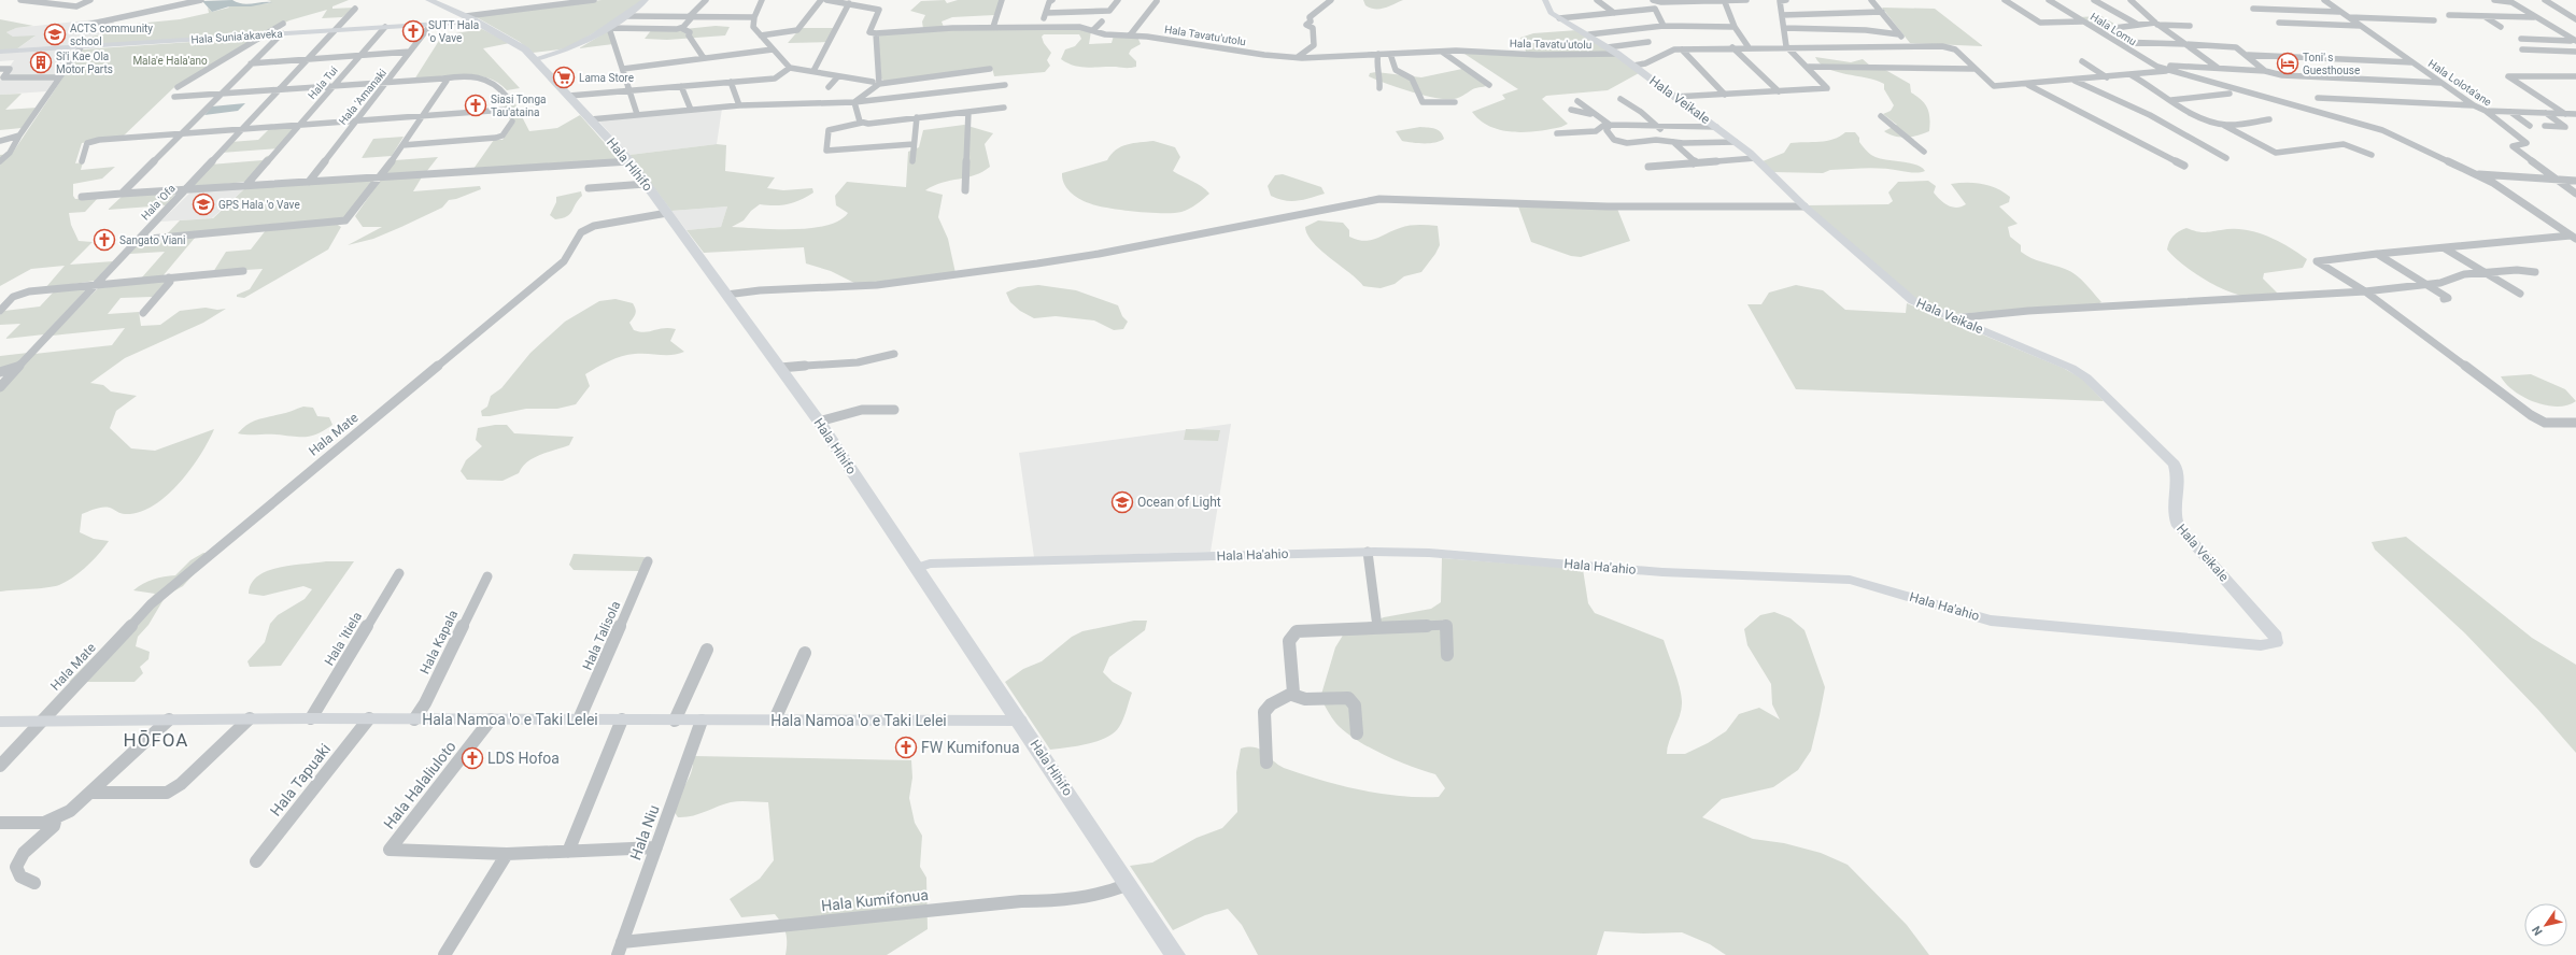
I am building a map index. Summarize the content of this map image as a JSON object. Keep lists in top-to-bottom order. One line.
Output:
{"streets":{"main road":["Hala Hihifo"],"street":["Hala Lomu","Hala Tavatu'utolu","Hala Sunia'akaveka","Hala Tui","Hala Lolota'ane","Hala 'Amanaki","Hala Veikale","Hala 'Ofa","Hala Mate","Hala Ha'ahio","Hala Talisola","Hala 'Itiela","Hala Kapala","Hala Namoa 'o e Taki Lelei","Hala Tapuaki","Hala Halaliuloto","Hala Niu","Hala Kumifonua"]},"crossings":[["Hala Tavatu'utolu","Hala Veikale"],["Hala Sunia'akaveka","Hala Tui"],["Hala Sunia'akaveka","Hala 'Amanaki"],["Hala Sunia'akaveka","Hala Hihifo"],["Hala Sunia'akaveka","Hala 'Ofa"],["Hala Veikale","Hala Ha'ahio"],["Hala Hihifo","Hala Mate"],["Hala Hihifo","Hala Ha'ahio"],["Hala Hihifo","Hala Namoa 'o e Taki Lelei"],["Hala Hihifo","Hala Kumifonua"],["Hala Mate","Hala Namoa 'o e Taki Lelei"],["Hala Talisola","Hala Namoa 'o e Taki Lelei"],["Hala 'Itiela","Hala Namoa 'o e Taki Lelei"],["Hala Kapala","Hala Namoa 'o e Taki Lelei"],["Hala Namoa 'o e Taki Lelei","Hala Tapuaki"],["Hala Namoa 'o e Taki Lelei","Hala Halaliuloto"],["Hala Namoa 'o e Taki Lelei","Hala Niu"],["Hala Niu","Hala Kumifonua"]],"districts":["HŌFOA"],"parks":["Mala'e Hala'ano"],"places":{"church":["SUTT Hala 'o Vave","Siasi Tonga Tau'ataina","Sangato Viani","FW Kumifonua","LDS Hofoa"],"school or university":["ACTS community school","GPS Hala 'o Vave","Ocean of Light"],"building":["Si'i Kae Ola Motor Parts"],"hotel":["Toni' s Guesthouse"],"supermarket":["Lama Store"]},"north":"bottom left"}
